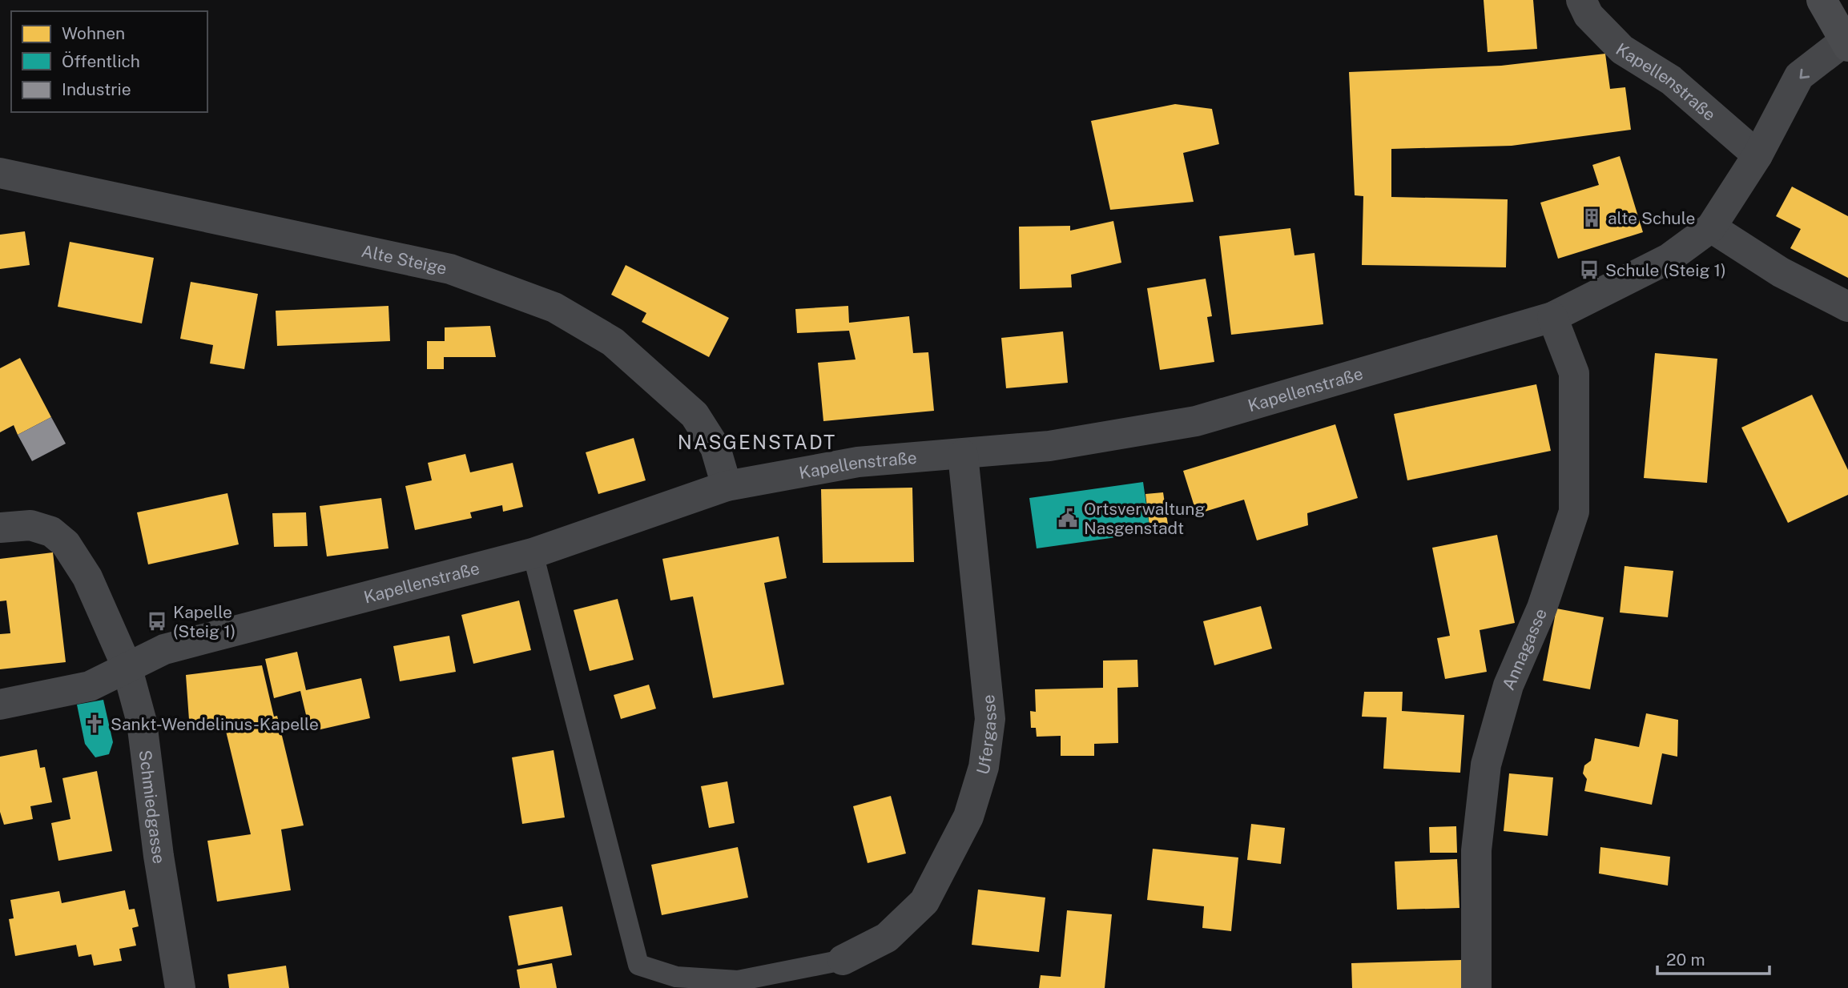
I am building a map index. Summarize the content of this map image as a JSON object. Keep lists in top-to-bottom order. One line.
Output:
{"streets":{"street":["Kapellenstraße","Alte Steige","Annagasse","Ufergasse","Schmiedgasse"]},"crossings":[["Kapellenstraße","Alte Steige"],["Kapellenstraße","Annagasse"],["Kapellenstraße","Ufergasse"],["Kapellenstraße","Schmiedgasse"]],"districts":["NASGENSTADT"],"places":{"building":["alte Schule"],"bus stop":["Schule (Steig 1)","Kapelle (Steig 1)"],"public building":["Ortsverwaltung Nasgenstadt"],"church":["Sankt-Wendelinus-Kapelle"]},"legend":["Wohnen","Öffentlich","Industrie"],"scale_bar":"20 m"}
